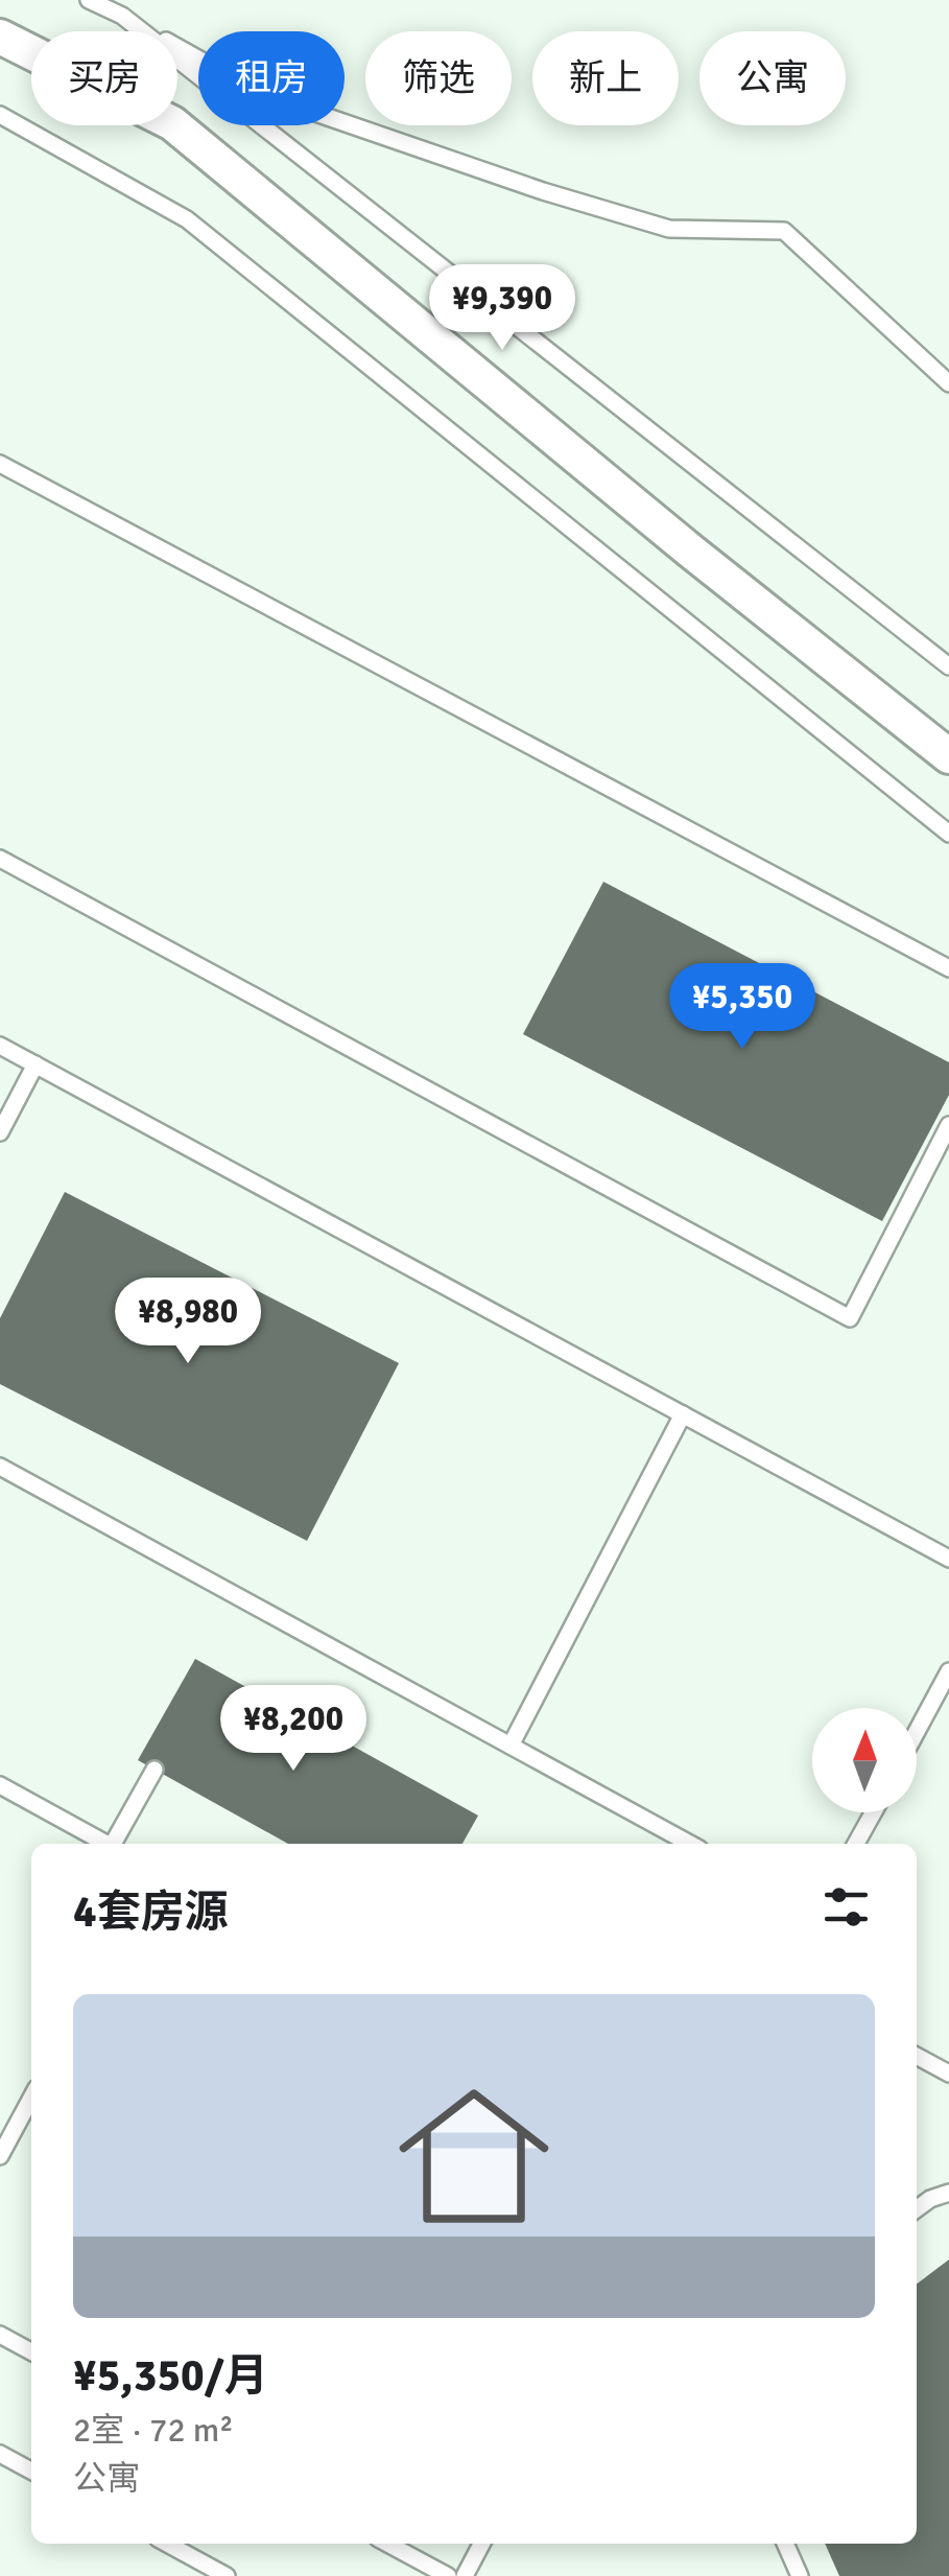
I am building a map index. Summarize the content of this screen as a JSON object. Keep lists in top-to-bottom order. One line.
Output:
{"north":"top","page":{"chip":["买房","租房","筛选","新上","公寓"],"price":["¥9,390","¥5,350","¥8,980","¥8,200"],"heading":"4套房源","list":[{"name":"¥5,350/月","note":"2室 · 72 m² · 公寓"}]}}
